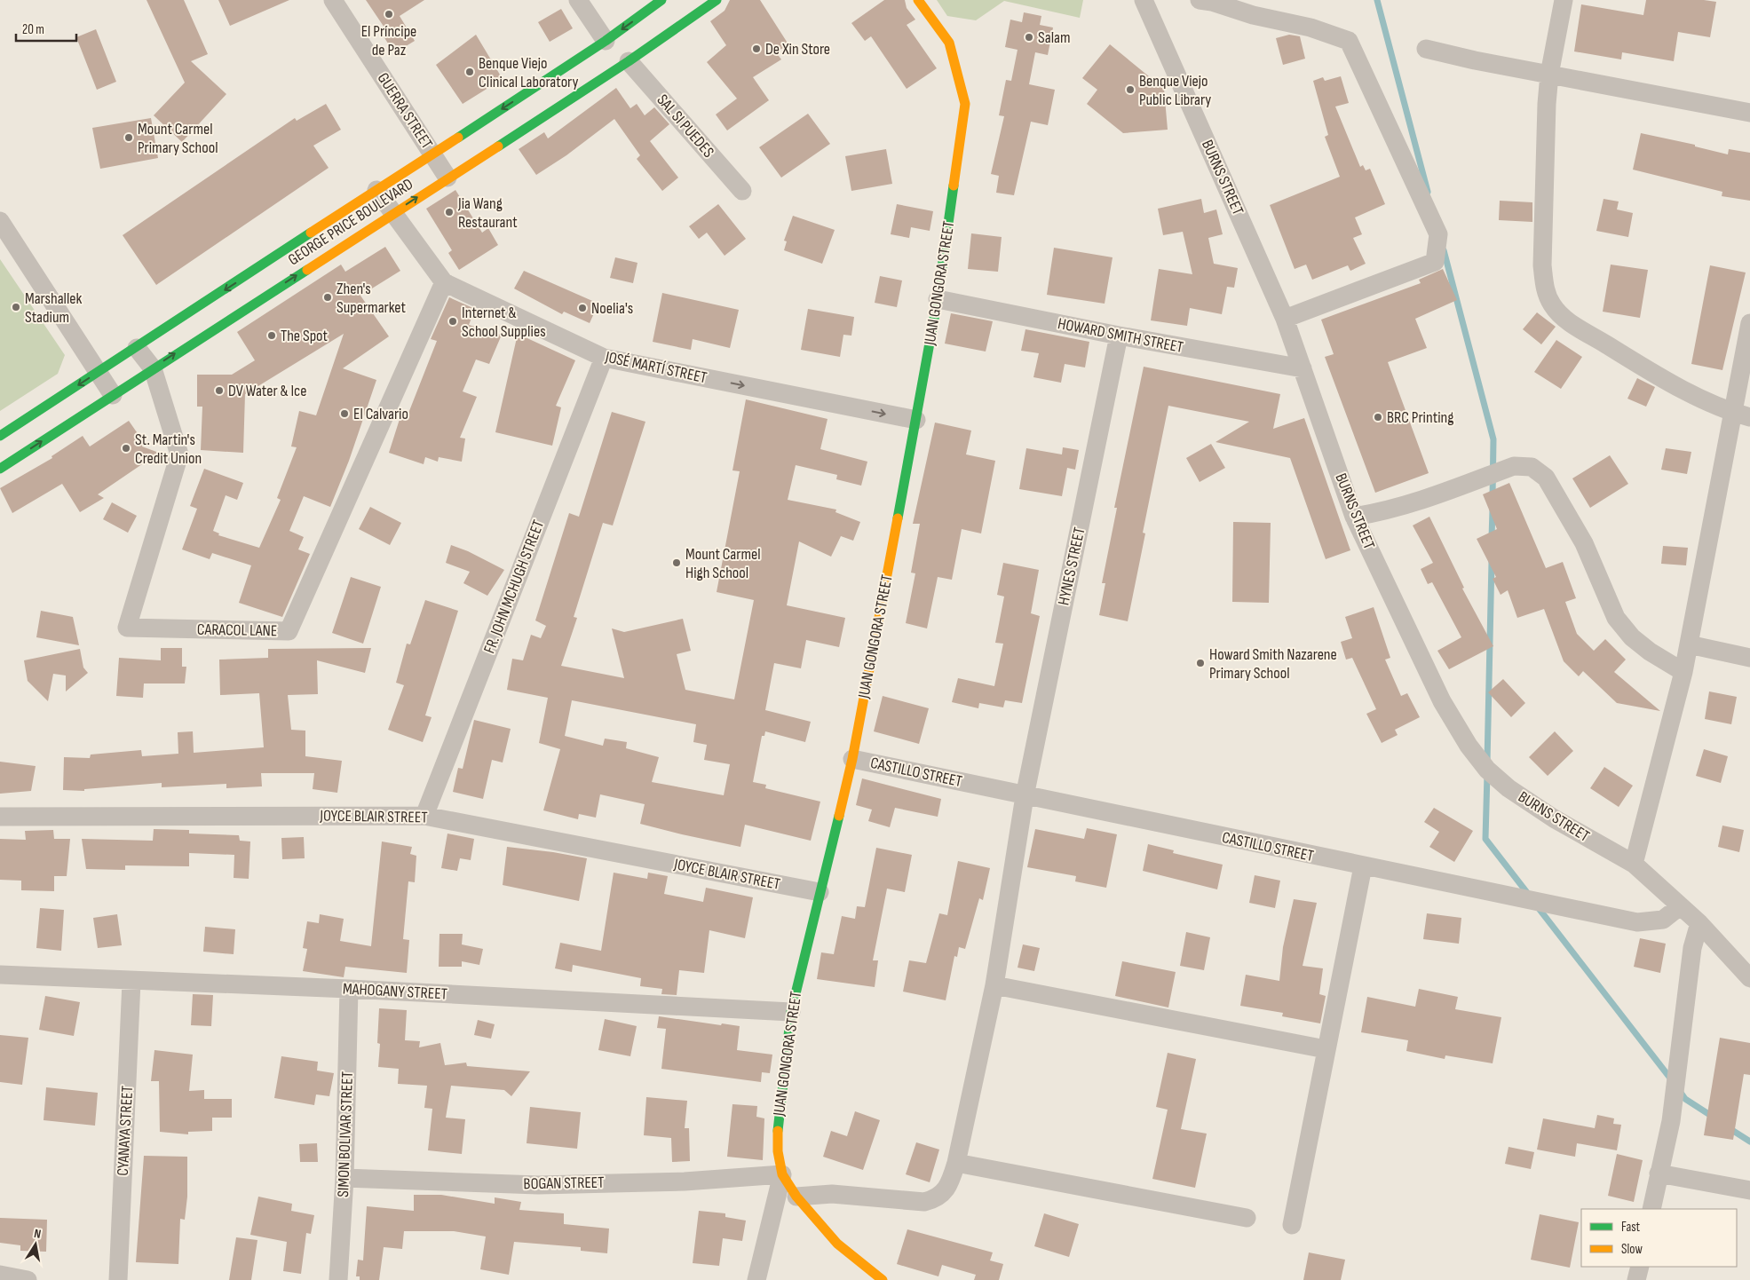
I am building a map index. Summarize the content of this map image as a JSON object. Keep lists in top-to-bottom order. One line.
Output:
{"streets":{"main road":["GEORGE PRICE BOULEVARD","JUAN GONGORA STREET"],"street":["GUERRA STREET","SAL SI PUEDES","BURNS STREET","HOWARD SMITH STREET","JOSÉ MARTÍ STREET","HYNES STREET","FR. JOHN MCHUGH STREET","CARACOL LANE","CASTILLO STREET","JOYCE BLAIR STREET","MAHOGANY STREET","CYANAYA STREET","SIMON BOLIVAR STREET","BOGAN STREET"]},"crossings":[["GUERRA STREET","GEORGE PRICE BOULEVARD"],["SAL SI PUEDES","GEORGE PRICE BOULEVARD"],["BURNS STREET","HOWARD SMITH STREET"],["BURNS STREET","CASTILLO STREET"],["GEORGE PRICE BOULEVARD","JOSÉ MARTÍ STREET"],["GEORGE PRICE BOULEVARD","CARACOL LANE"],["JUAN GONGORA STREET","HOWARD SMITH STREET"],["JUAN GONGORA STREET","JOSÉ MARTÍ STREET"],["JUAN GONGORA STREET","CASTILLO STREET"],["JUAN GONGORA STREET","JOYCE BLAIR STREET"],["JUAN GONGORA STREET","MAHOGANY STREET"],["JUAN GONGORA STREET","BOGAN STREET"],["HOWARD SMITH STREET","HYNES STREET"],["JOSÉ MARTÍ STREET","FR. JOHN MCHUGH STREET"],["JOSÉ MARTÍ STREET","CARACOL LANE"],["HYNES STREET","CASTILLO STREET"],["FR. JOHN MCHUGH STREET","JOYCE BLAIR STREET"],["MAHOGANY STREET","CYANAYA STREET"],["MAHOGANY STREET","SIMON BOLIVAR STREET"],["SIMON BOLIVAR STREET","BOGAN STREET"]],"one_way":["JOSÉ MARTÍ STREET"],"places":["El Príncipe de Paz","Salam","De Xin Store","Benque Viejo Clinical Laboratory","Benque Viejo Public Library","Mount Carmel Primary School","Jia Wang Restaurant","Zhen's Supermarket","Marshallek Stadium","Noelia's","Internet & School Supplies","The Spot","DV Water & Ice","El Calvario","BRC Printing","St. Martin's Credit Union","Mount Carmel High School","Howard Smith Nazarene Primary School"],"legend":["Fast","Slow"],"scale_bar":"20 m","north":"top"}
